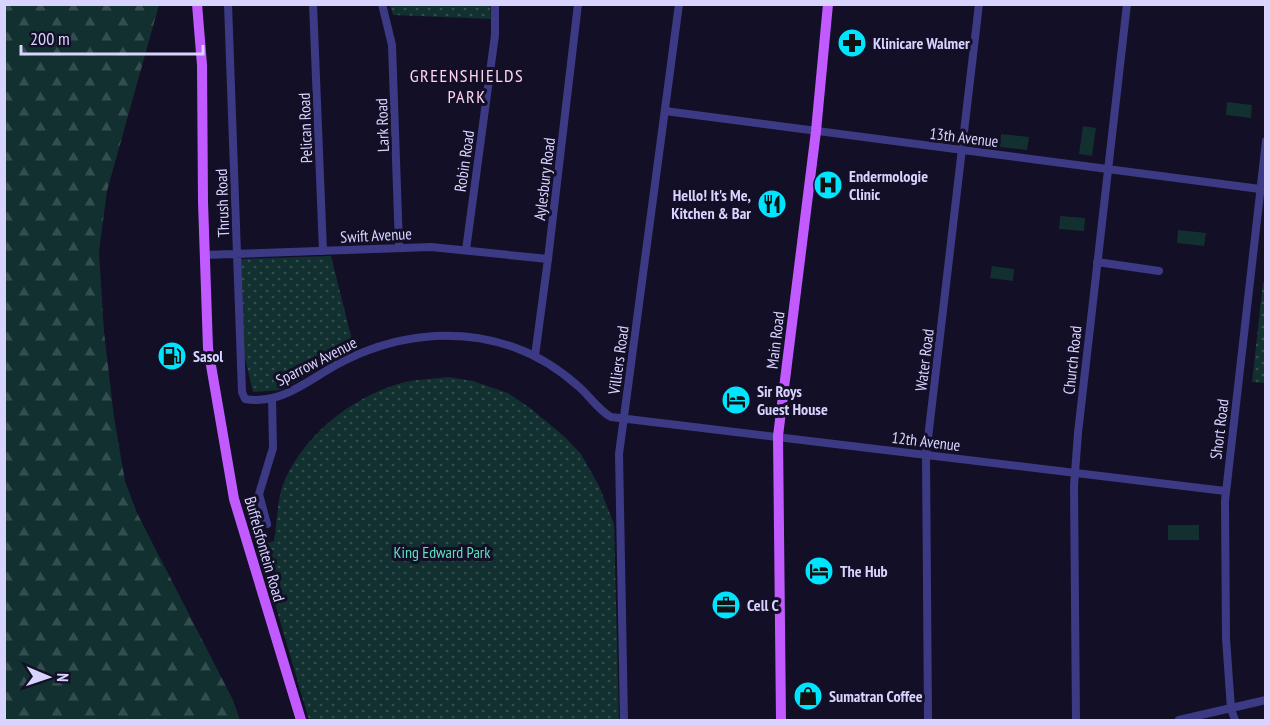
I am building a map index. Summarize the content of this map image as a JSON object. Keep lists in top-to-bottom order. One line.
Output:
{"streets":{"main road":["Main Road","Buffelsfontein Road"],"street":["Lark Road","Pelican Road","13th Avenue","Robin Road","Aylesbury Road","Thrush Road","Swift Avenue","Villiers Road","Water Road","Church Road","Sparrow Avenue","Short Road","12th Avenue"]},"crossings":[["Lark Road","Swift Avenue"],["Pelican Road","Swift Avenue"],["13th Avenue","Main Road"],["13th Avenue","Villiers Road"],["13th Avenue","Water Road"],["13th Avenue","Church Road"],["13th Avenue","Short Road"],["Robin Road","Swift Avenue"],["Aylesbury Road","Swift Avenue"],["Aylesbury Road","Sparrow Avenue"],["Thrush Road","Swift Avenue"],["Thrush Road","Sparrow Avenue"],["Swift Avenue","Buffelsfontein Road"],["Main Road","12th Avenue"],["Villiers Road","Sparrow Avenue"],["Villiers Road","12th Avenue"],["Water Road","12th Avenue"],["Church Road","12th Avenue"],["Sparrow Avenue","12th Avenue"],["Short Road","12th Avenue"]],"districts":["GREENSHIELDS PARK"],"parks":["King Edward Park"],"places":{"pharmacy":["Klinicare Walmer"],"hospital":["Endermologie Clinic"],"restaurant":["Hello! It's Me, Kitchen & Bar"],"fuel station":["Sasol"],"hotel":["Sir Roys Guest House","The Hub"],"office":["Cell C"],"shop":["Sumatran Coffee"]},"scale_bar":"200 m","north":"right"}
